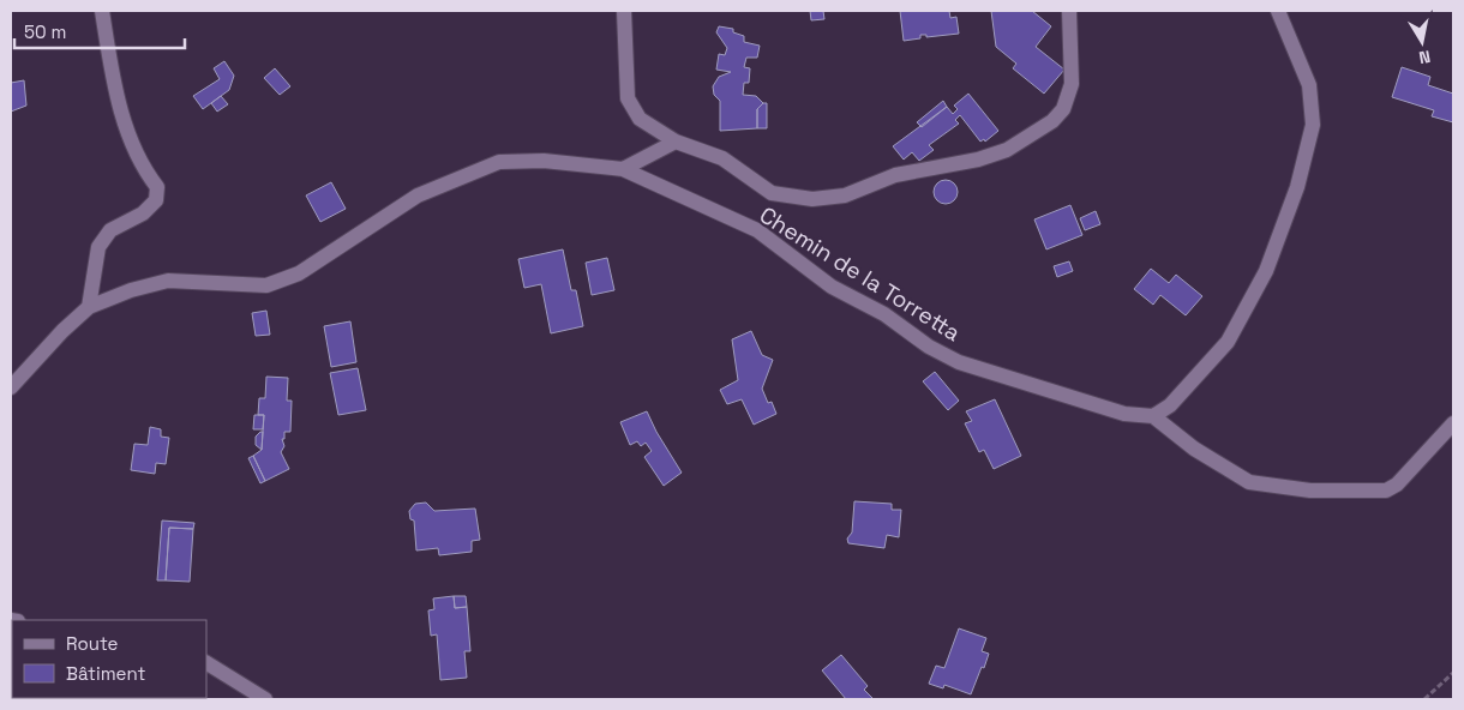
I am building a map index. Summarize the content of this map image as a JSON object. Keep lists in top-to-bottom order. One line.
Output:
{"streets":{"street":["Chemin de la Torretta"]},"legend":["Route","Bâtiment"],"scale_bar":"50 m","north":"bottom"}
